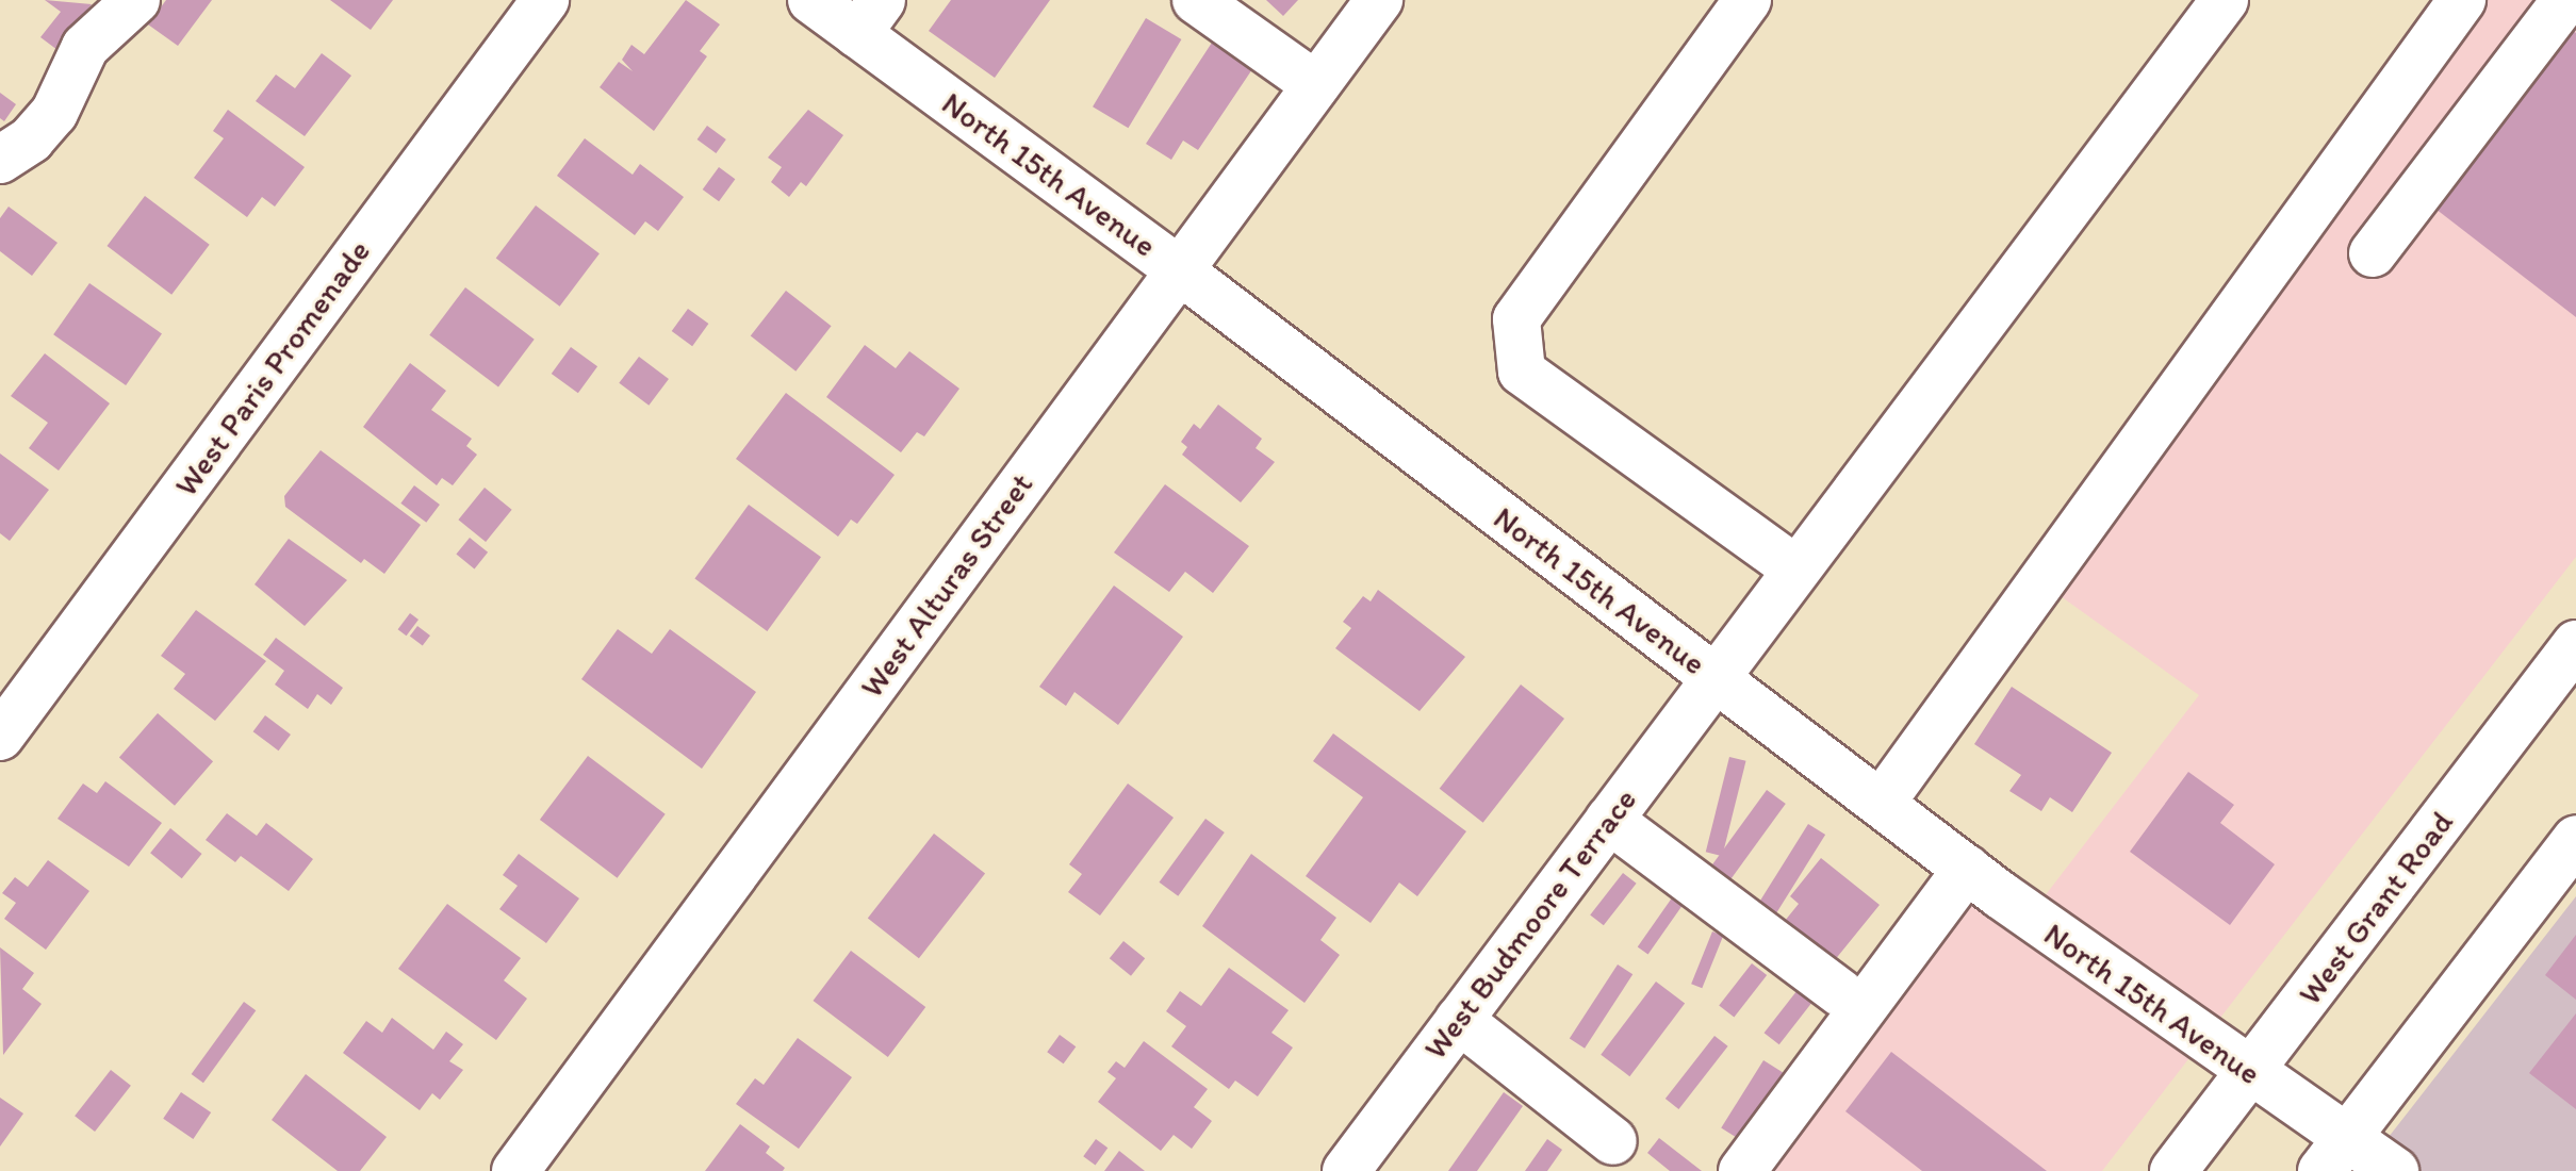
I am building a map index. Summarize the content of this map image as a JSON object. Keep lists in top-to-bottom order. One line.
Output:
{"streets":{"street":["North 15th Avenue","West Paris Promenade","West Alturas Street","West Grant Road","West Budmoore Terrace"]},"crossings":[["North 15th Avenue","West Alturas Street"],["North 15th Avenue","West Grant Road"],["North 15th Avenue","West Budmoore Terrace"]]}
